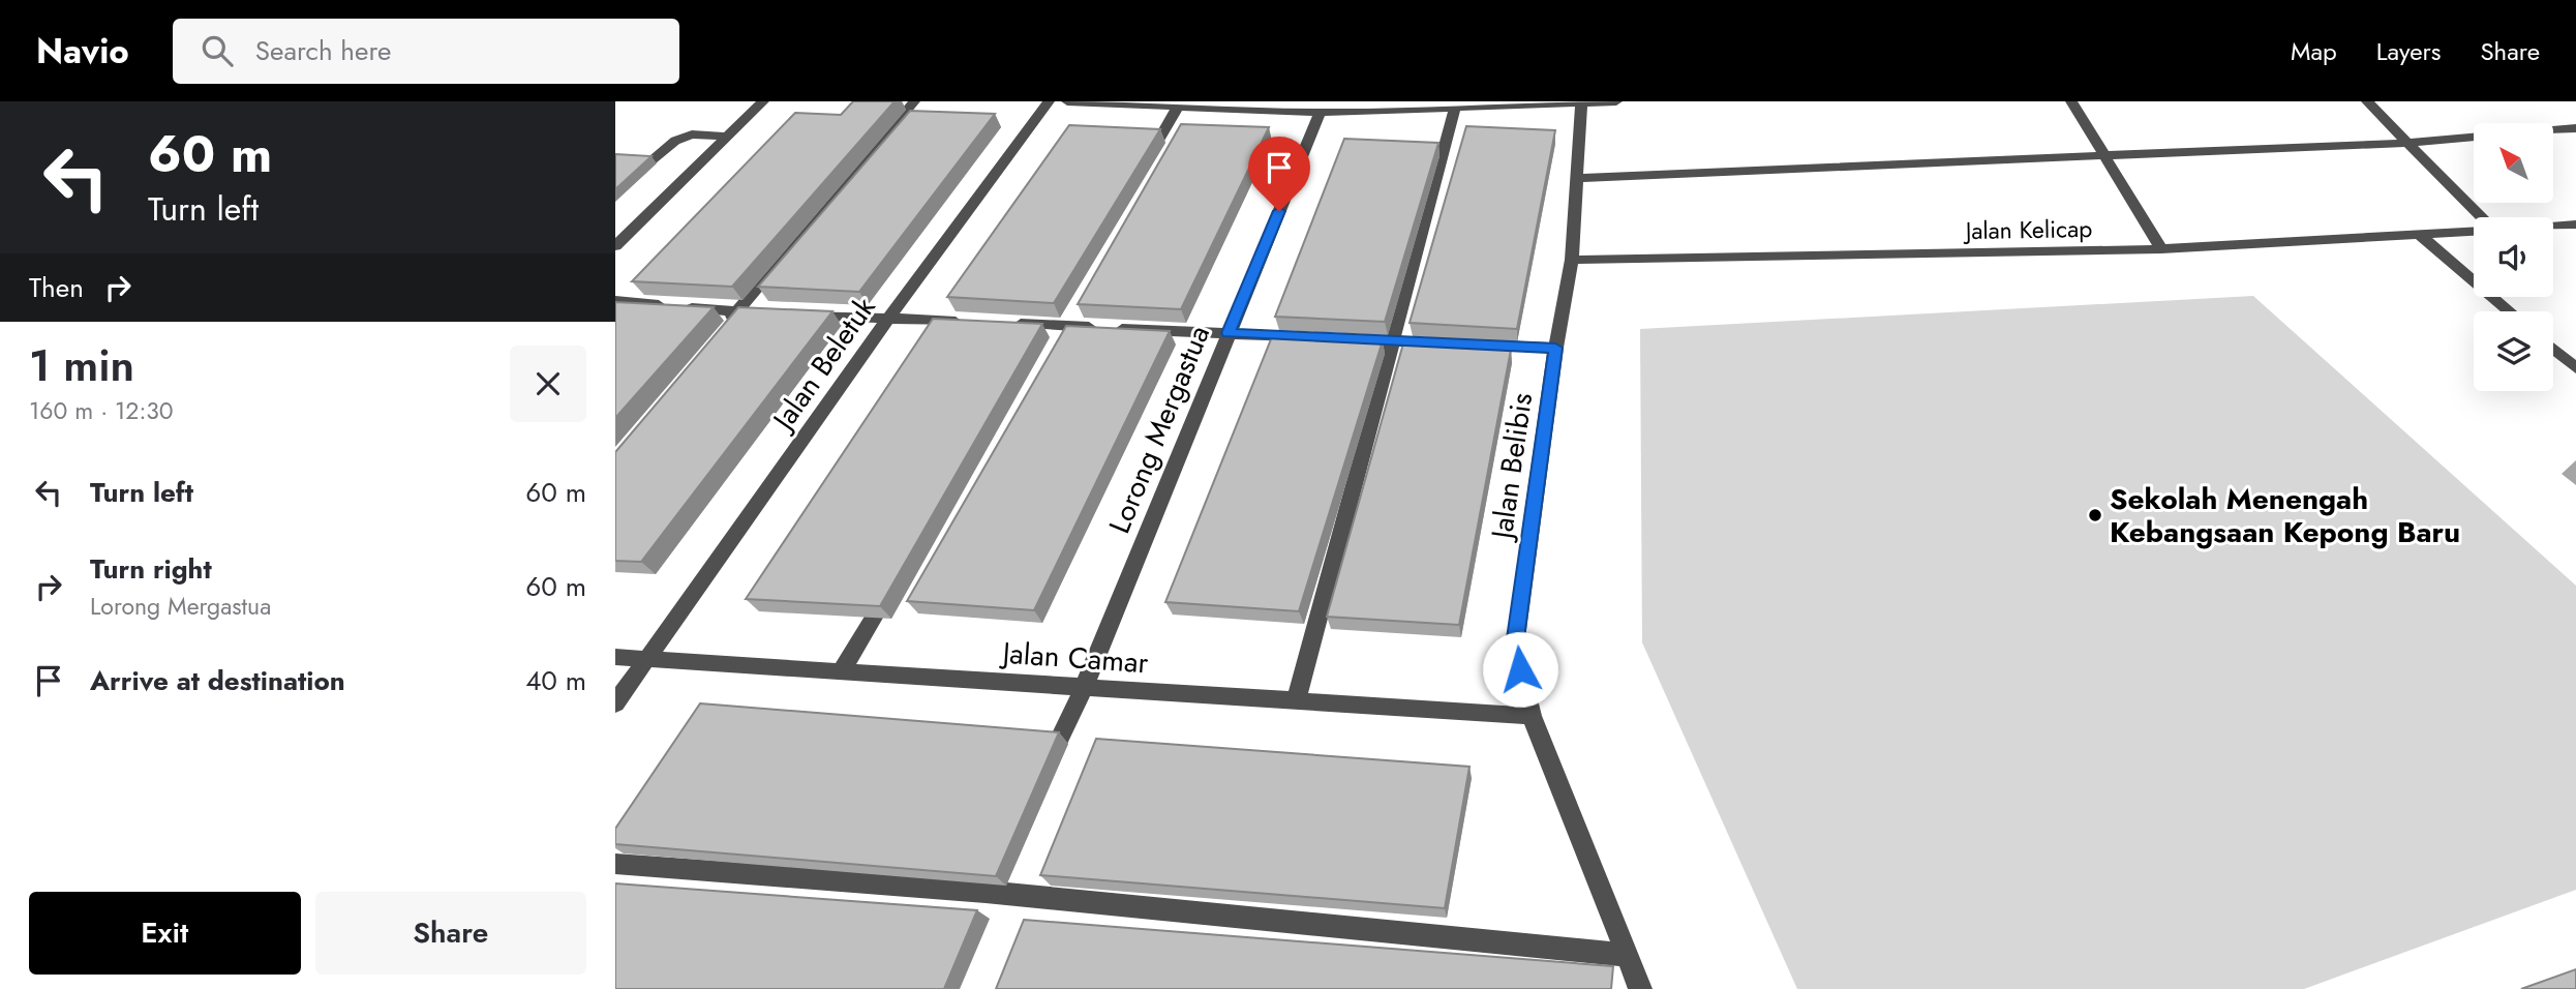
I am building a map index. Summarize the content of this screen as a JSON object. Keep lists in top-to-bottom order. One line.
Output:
{"streets":{"street":["Jalan Kelicap","Jalan Beletuk","Lorong Mergastua","Jalan Belibis","Jalan Camar"]},"crossings":[["Jalan Kelicap","Jalan Belibis"],["Jalan Beletuk","Jalan Camar"],["Lorong Mergastua","Jalan Camar"],["Jalan Belibis","Jalan Camar"]],"places":["Sekolah Menengah Kebangsaan Kepong Baru"],"north":"top left","page":{"header":"Navio","search":"Search here","nav":["Map","Layers","Share"],"turn":["60 m","Turn left"],"then":"Then","heading":["1 min","160 m · 12:30"],"list":[{"name":"Turn left","value":"60 m"},{"name":"Turn right","note":"Lorong Mergastua","value":"60 m"},{"name":"Arrive at destination","value":"40 m"}],"buttons":["Exit","Share"]}}
